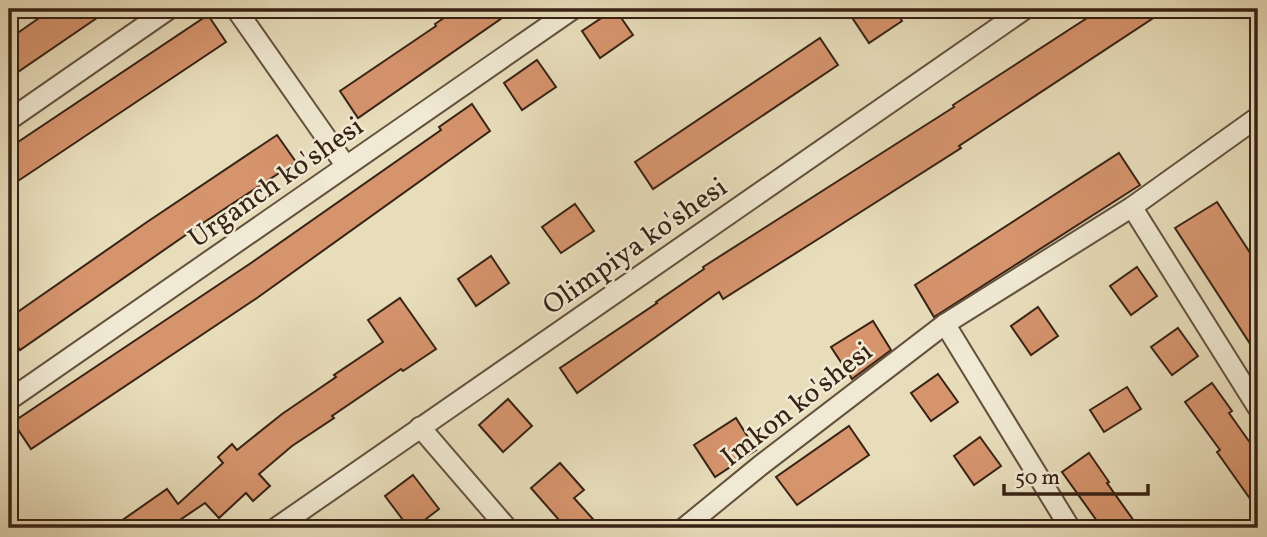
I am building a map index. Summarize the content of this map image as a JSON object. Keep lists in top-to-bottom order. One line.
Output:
{"streets":{"street":["Urganch ko'shesi","Olimpiya ko'shesi","Imkon ko'shesi"]},"scale_bar":"50 m"}
